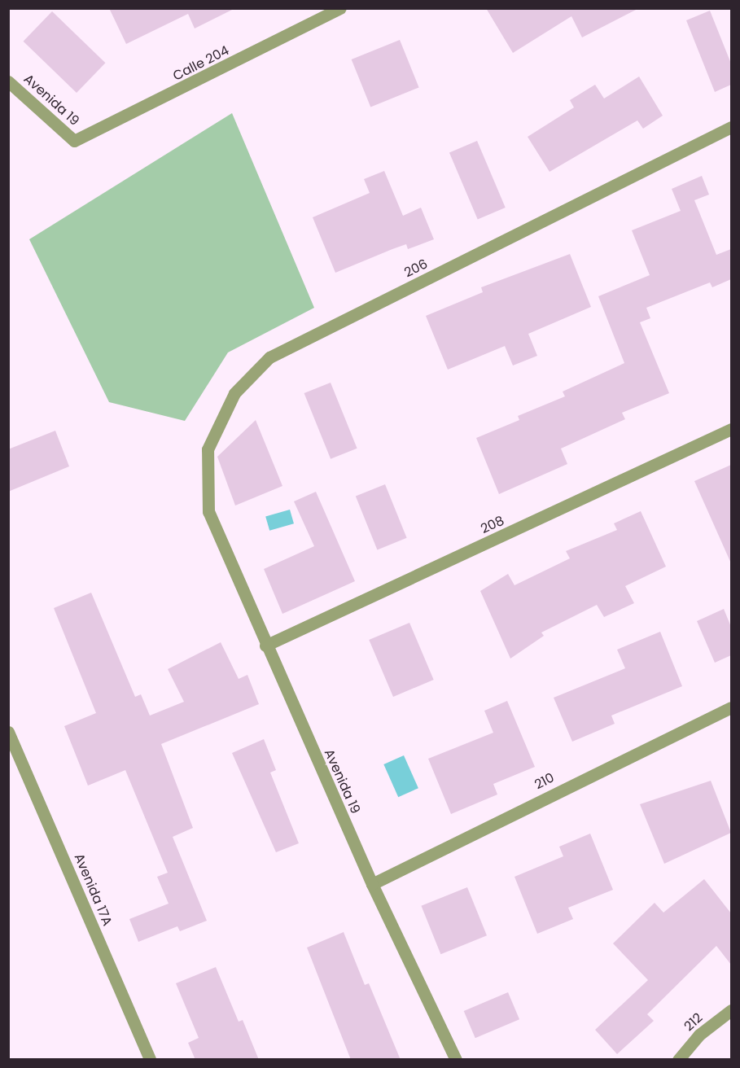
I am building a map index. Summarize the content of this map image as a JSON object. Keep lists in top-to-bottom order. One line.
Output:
{"streets":{"street":["Calle 204","Avenida 19","206","208","210","Avenida 17A","212"]},"crossings":[["Calle 204","Avenida 19"],["Avenida 19","206"],["Avenida 19","208"],["Avenida 19","210"]]}
